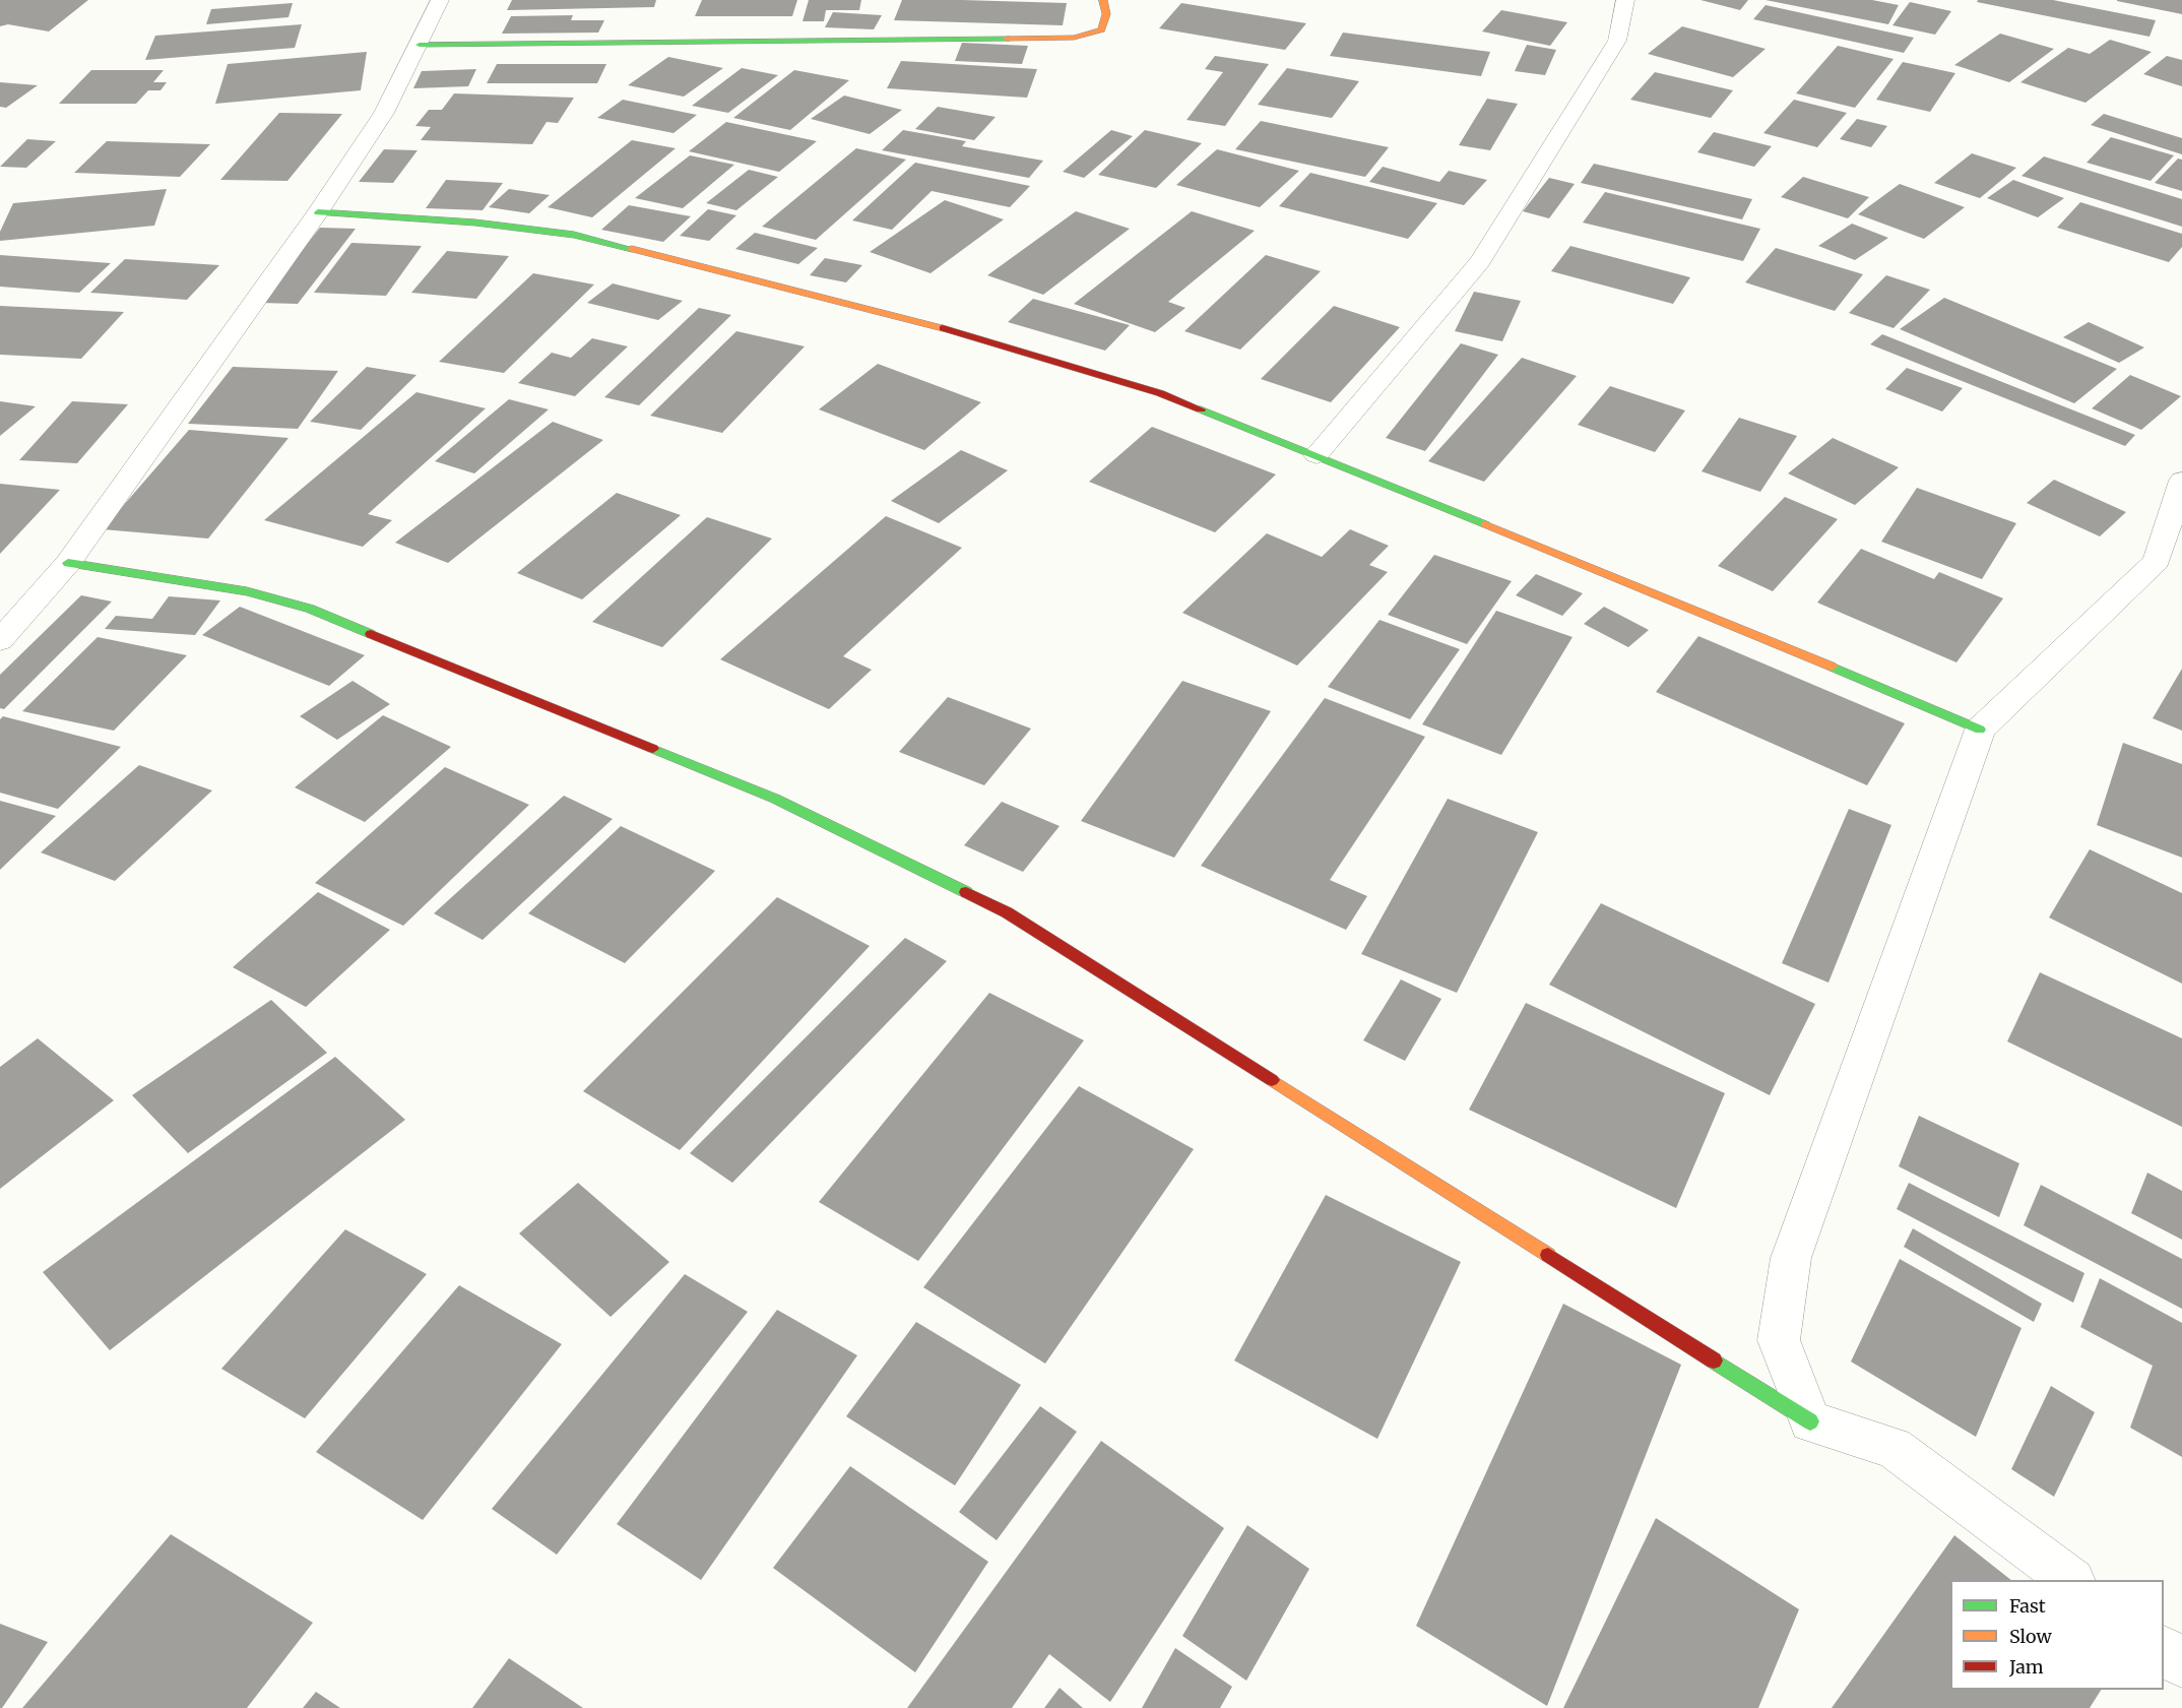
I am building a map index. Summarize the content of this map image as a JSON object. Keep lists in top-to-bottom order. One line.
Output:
{"legend":["Fast","Slow","Jam"]}
